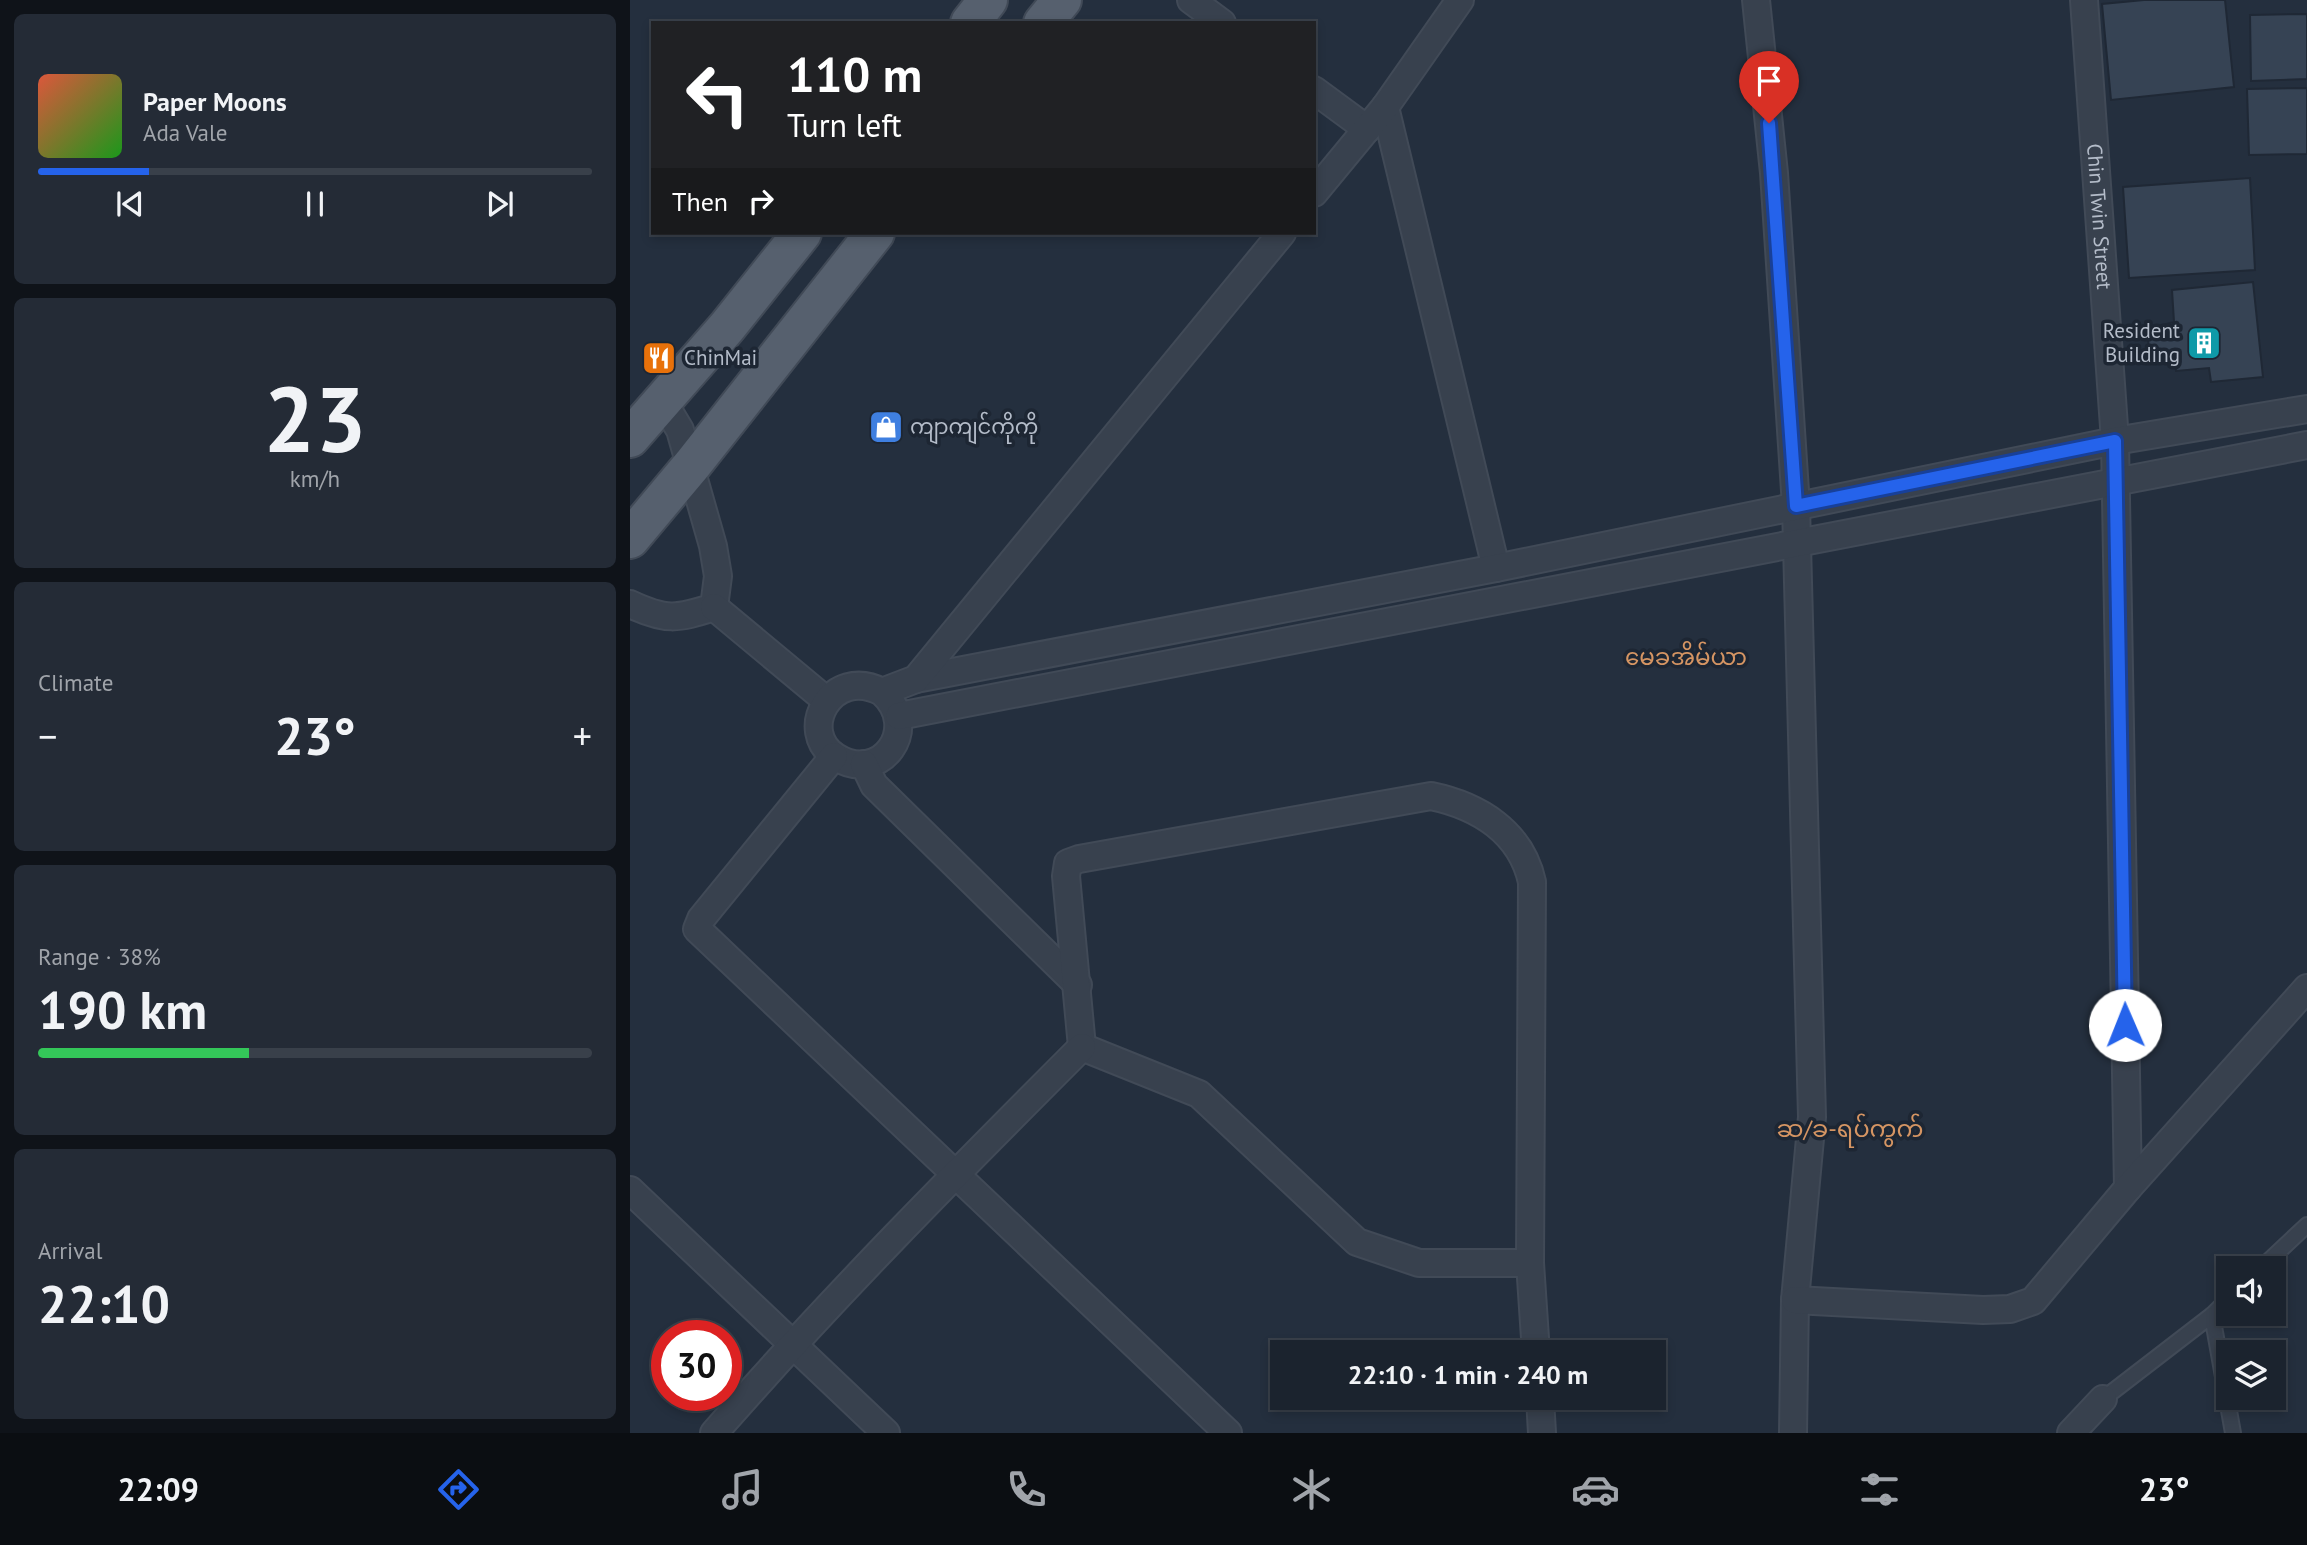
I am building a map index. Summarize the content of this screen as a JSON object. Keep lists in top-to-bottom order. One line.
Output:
{"streets":{"street":["Chin Twin Street"]},"districts":["မေခအိမ်ယာ","ဆ/ခ-ရပ်ကွက်"],"places":{"building":["Resident Building"],"restaurant":["ChinMai"],"shop":["ကျာကျင်ကိုကို"]},"page":{"turn":["110 m","Turn left"],"song":["Paper Moons","Ada Vale"],"then":"Then","tile":[["23","km/h"],"Climate",["Range · 38%","190 km"],["Arrival","22:10"]],"heat":["−","23°","+"],"limit":"30","trip":"22:10 · 1 min · 240 m","tabs":["22:09","23°"]}}
